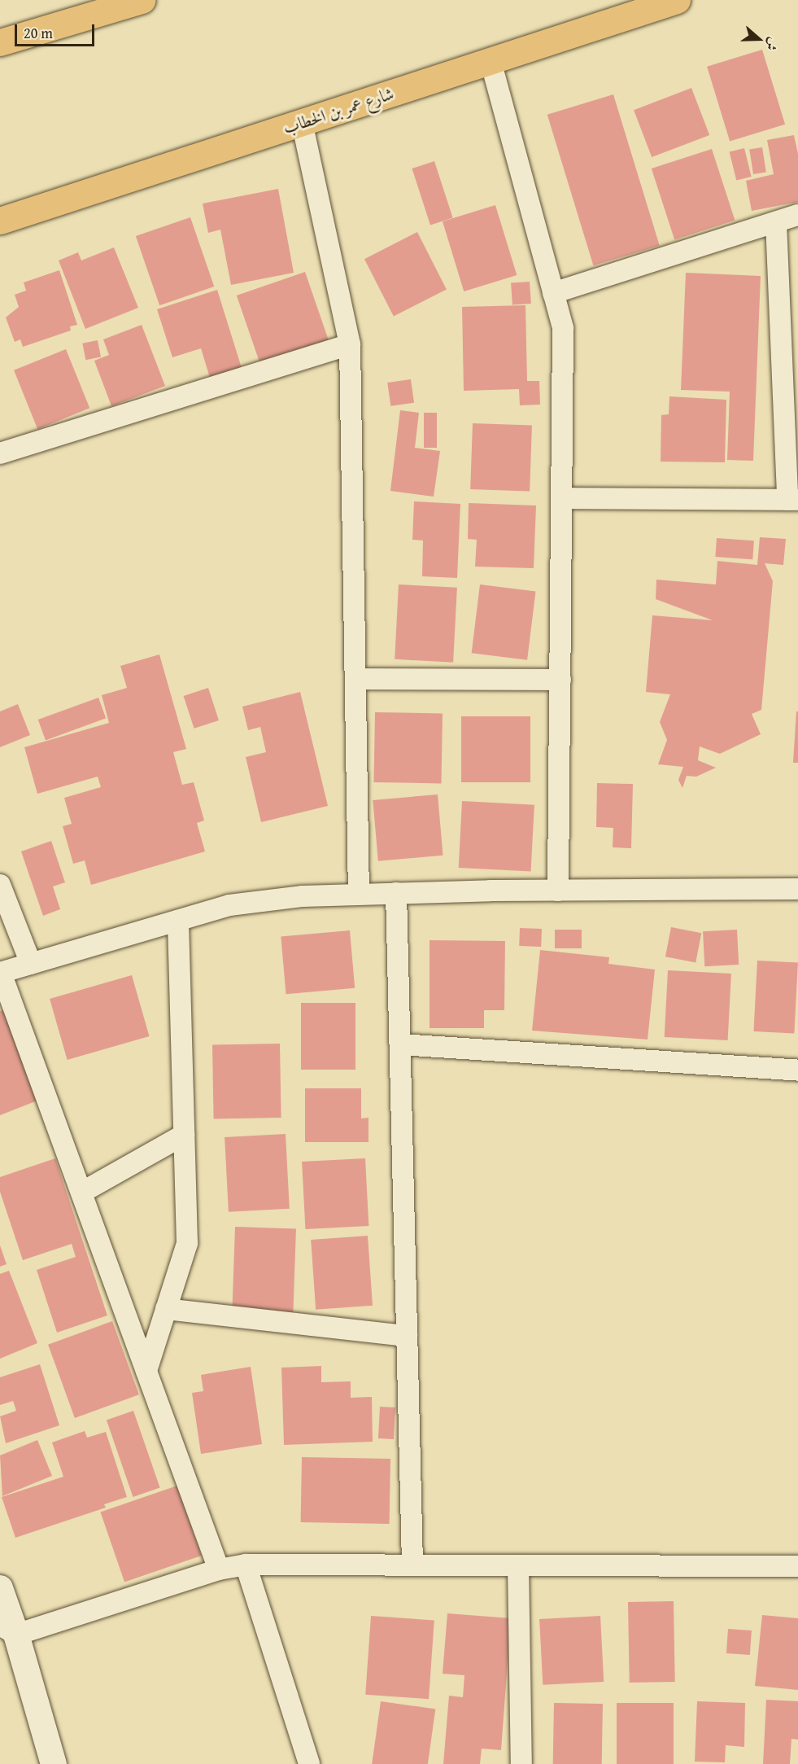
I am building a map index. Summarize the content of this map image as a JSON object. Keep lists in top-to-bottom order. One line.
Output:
{"streets":{"main road":["شارع عمر بن الخطاب"]},"scale_bar":"20 m","north":"right"}
